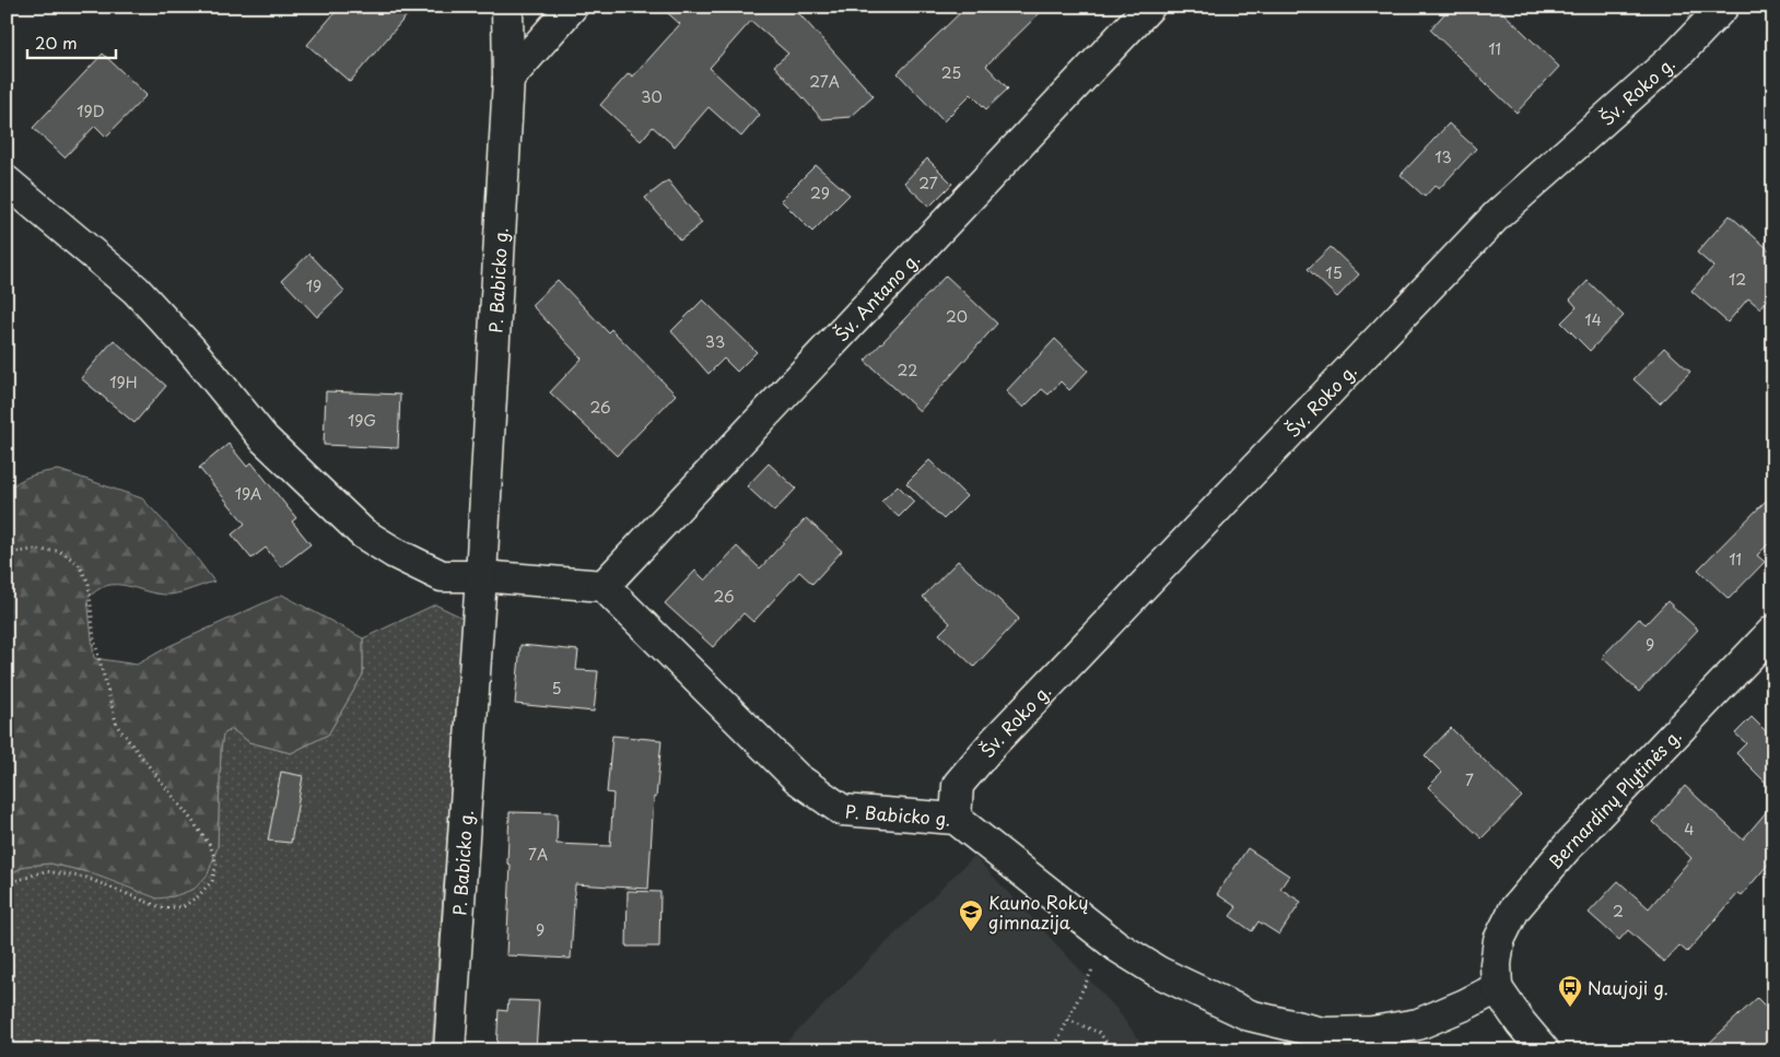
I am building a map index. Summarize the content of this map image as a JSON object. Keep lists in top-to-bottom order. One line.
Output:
{"streets":{"street":["Šv. Roko g.","P. Babicko g.","Šv. Antano g.","Bernardinų Plytinės g."]},"crossings":[["Šv. Roko g.","P. Babicko g."],["P. Babicko g.","Šv. Antano g."],["P. Babicko g.","Bernardinų Plytinės g."]],"places":{"school or university":["Kauno Rokų gimnazija"],"bus stop":["Naujoji g."]},"house_numbers":["11","25","27A","30","19D","13","27","29","15","12","19","20","14","33","22","19H","26","19G","19A","11","26","9","5","7","4","7A","2","9"],"scale_bar":"20 m"}
